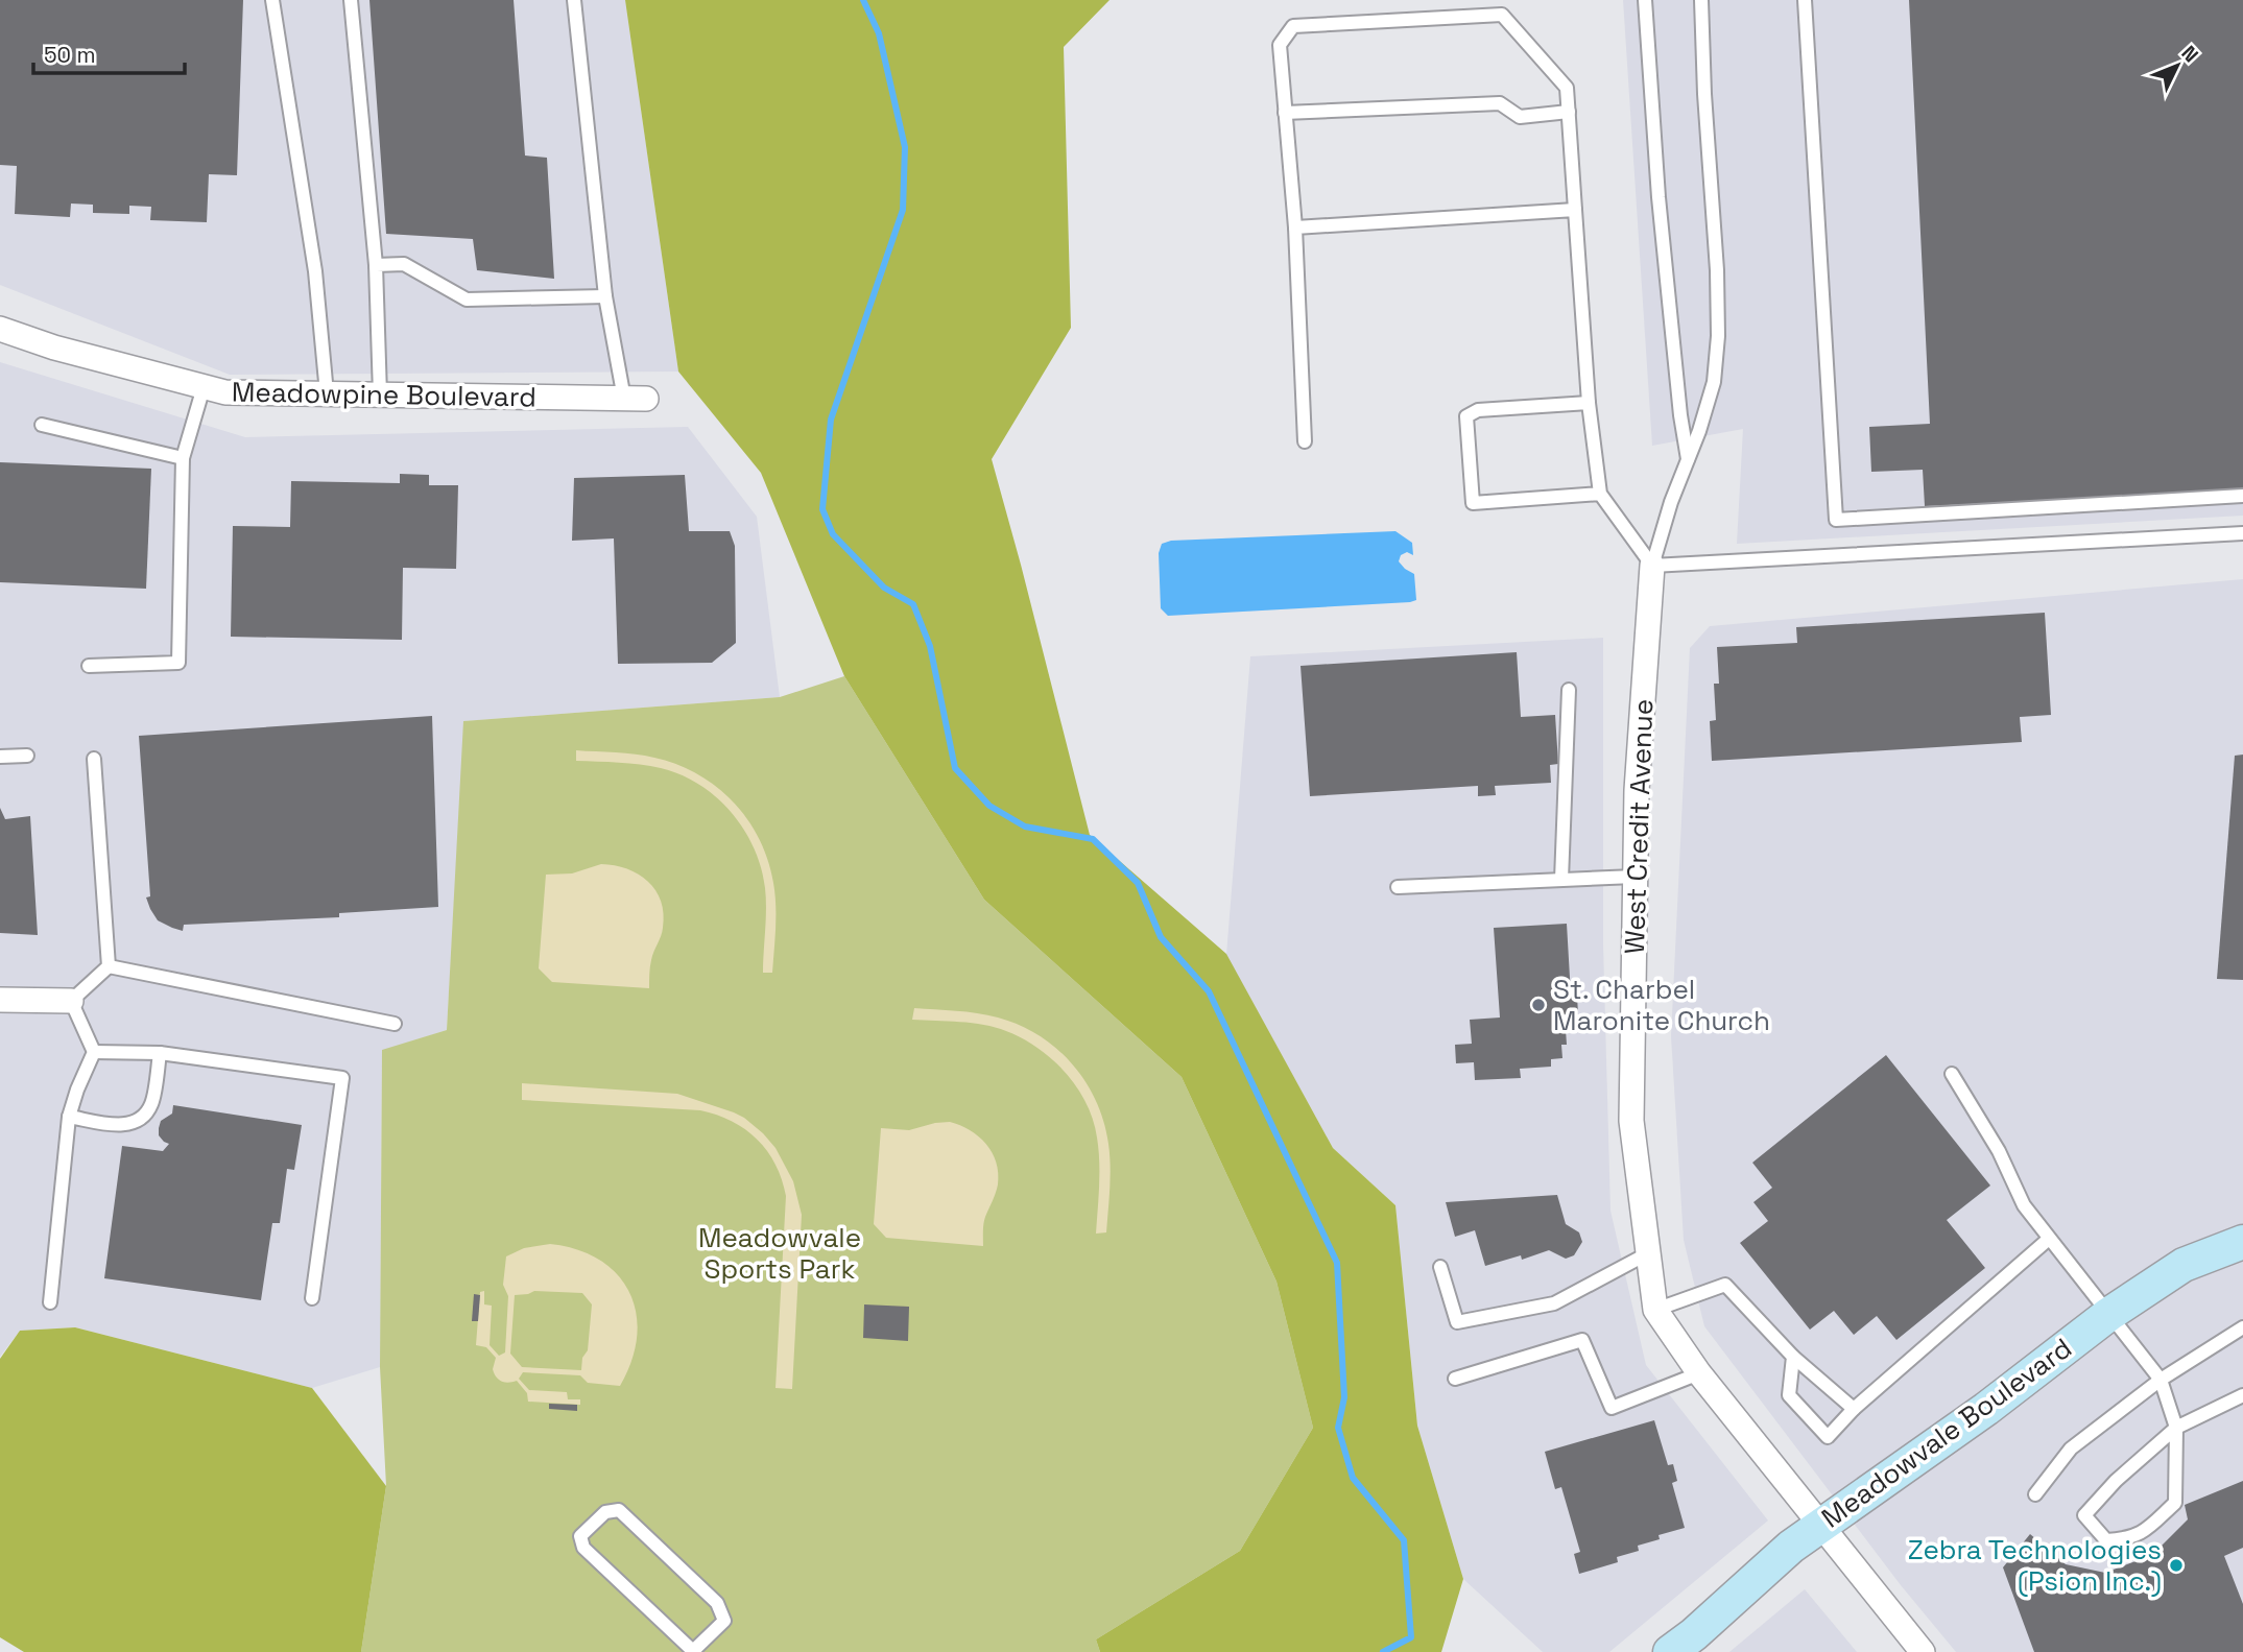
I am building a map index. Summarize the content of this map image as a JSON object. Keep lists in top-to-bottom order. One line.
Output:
{"streets":{"main road":["Meadowvale Boulevard"],"street":["Meadowpine Boulevard","West Credit Avenue"]},"crossings":[["West Credit Avenue","Meadowvale Boulevard"]],"parks":["Meadowvale Sports Park"],"places":["St. Charbel Maronite Church","Zebra Technologies (Psion Inc.)"],"scale_bar":"50 m","north":"top right"}
